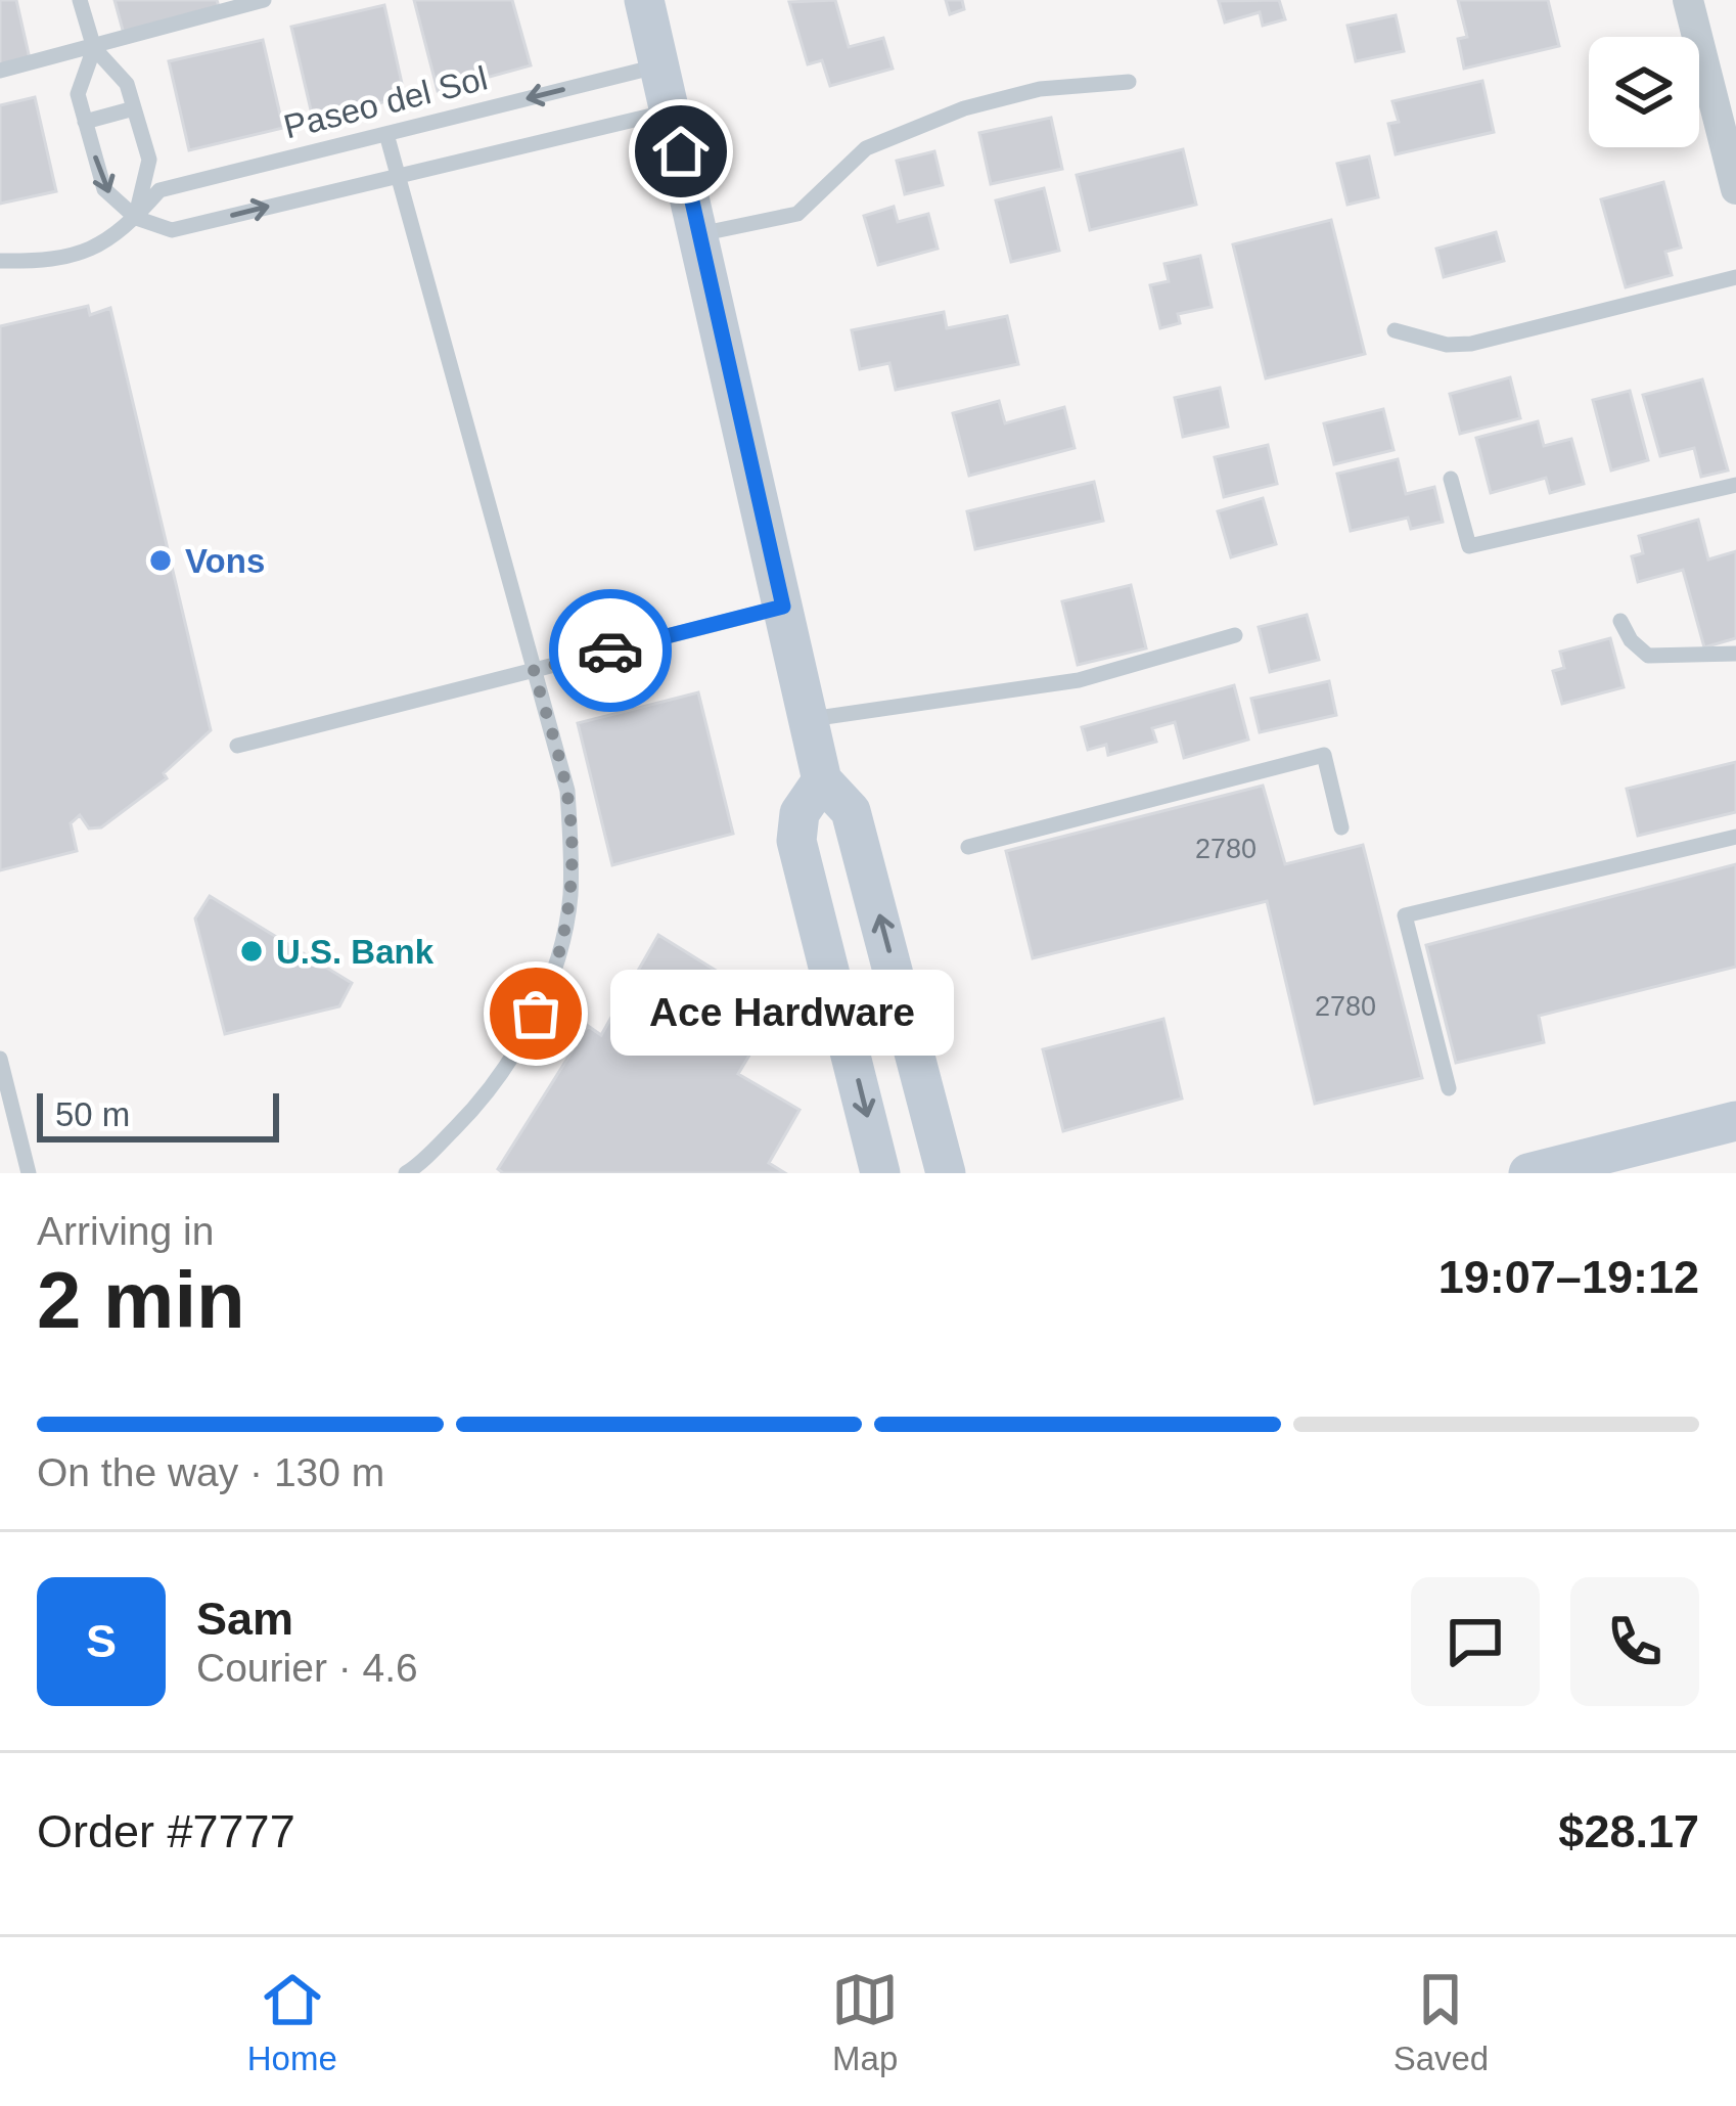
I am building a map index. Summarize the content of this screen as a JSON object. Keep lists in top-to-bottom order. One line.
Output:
{"streets":{"lane":["Paseo del Sol"]},"places":["Vons","U.S. Bank","Ace Hardware"],"house_numbers":["2780","2780"],"scale_bar":"50 m","page":{"bubble":"Ace Hardware","scale":"50 m","heading":["2 min","Arriving in","19:07–19:12"],"panel":["Sam","Courier · 4.6","Order #7777","$28.17"],"bar":"On the way · 130 m","round":"S","tabs":["Home","Map","Saved"]}}
